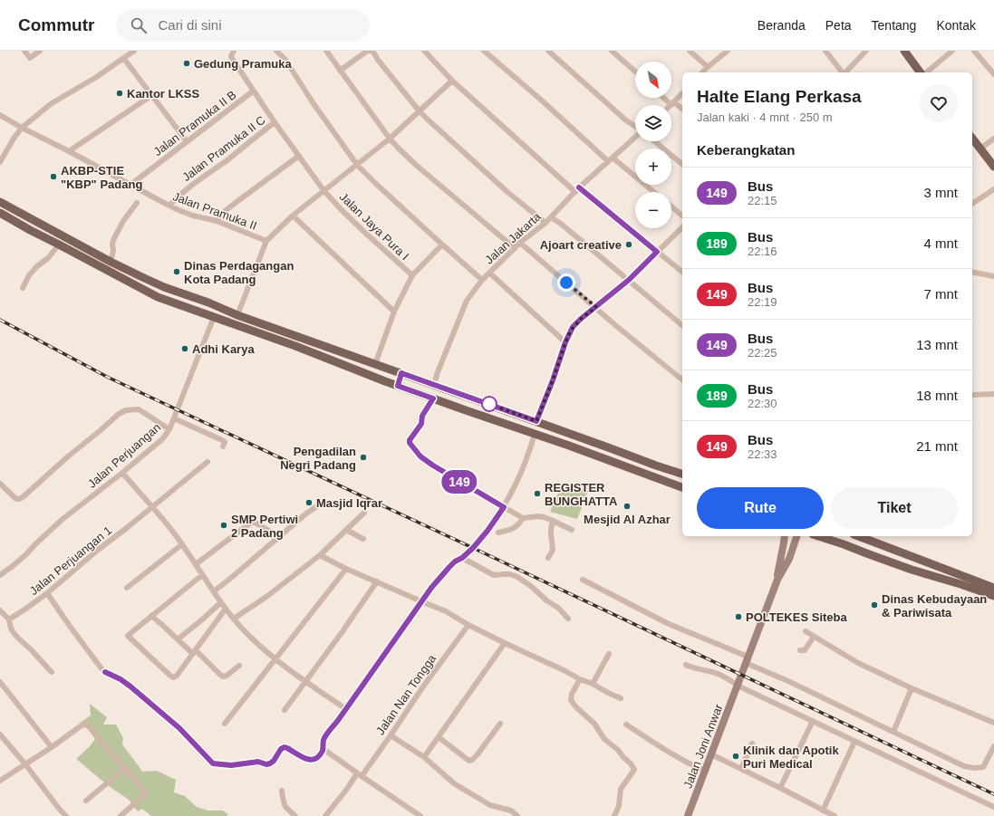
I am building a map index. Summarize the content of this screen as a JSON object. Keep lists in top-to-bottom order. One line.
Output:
{"streets":{"main road":["Jalan Joni Anwar"],"street":["Jalan Pramuka II B","Jalan Pramuka II C","Jalan Pramuka II","Jalan Jaya Pura I","Jalan Jakarta","Jalan Perjuangan","Jalan Perjuangan 1","Jalan Nan Tongga"]},"crossings":[["Jalan Pramuka II B","Jalan Pramuka II"],["Jalan Pramuka II B","Jalan Jaya Pura I"],["Jalan Pramuka II C","Jalan Pramuka II"],["Jalan Pramuka II C","Jalan Jaya Pura I"]],"places":["Gedung Pramuka","Kantor LKSS","AKBP-STIE \"KBP\" Padang","Ajoart creative","Dinas Perdagangan Kota Padang","Adhi Karya","Pengadilan Negri Padang","REGISTER BUNGHATTA","Masjid Iqrar","Mesjid Al Azhar","SMP Pertiwi 2 Padang","Dinas Kebudayaan & Pariwisata","POLTEKES Siteba","Klinik dan Apotik Puri Medical"],"lines":["bus line 149"],"north":"bottom right","page":{"header":"Commutr","search":"Cari di sini","nav":["Beranda","Peta","Tentang","Kontak"],"on_map":"149","map_buttons":["+","−"],"heading":[["Halte Elang Perkasa","Jalan kaki · 4 mnt · 250 m"],"Keberangkatan"],"list":[{"mark":"149","name":"Bus","note":"22:15","value":"3 mnt"},{"mark":"189","name":"Bus","note":"22:16","value":"4 mnt"},{"mark":"149","name":"Bus","note":"22:19","value":"7 mnt"},{"mark":"149","name":"Bus","note":"22:25","value":"13 mnt"},{"mark":"189","name":"Bus","note":"22:30","value":"18 mnt"},{"mark":"149","name":"Bus","note":"22:33","value":"21 mnt"}],"buttons":["Rute","Tiket"]}}
